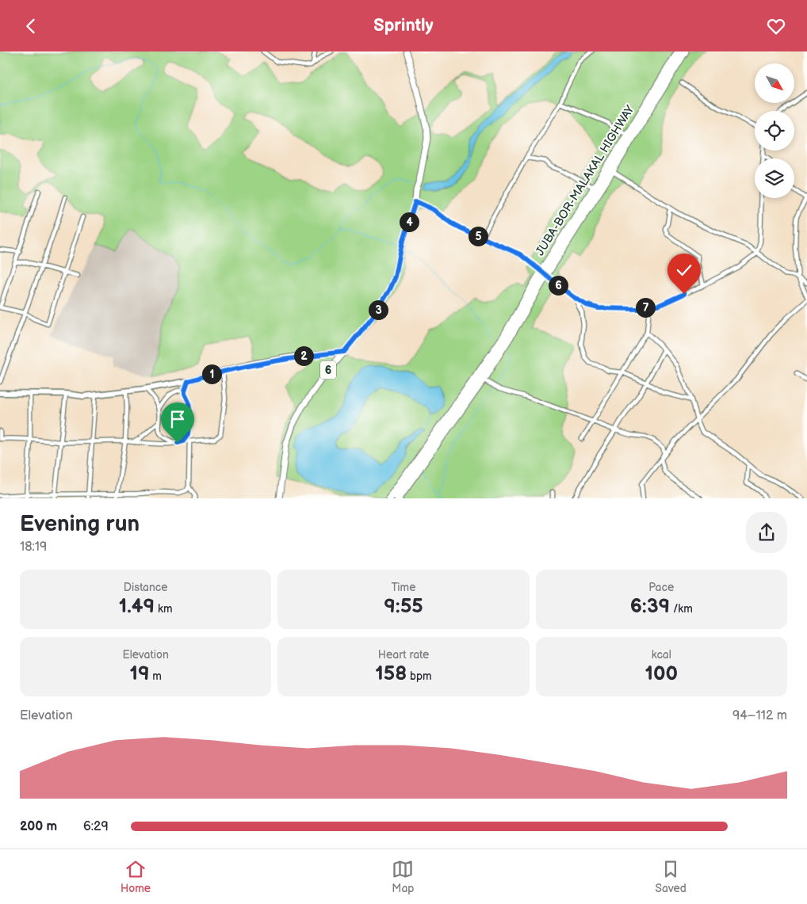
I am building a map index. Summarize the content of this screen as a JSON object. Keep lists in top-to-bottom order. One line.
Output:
{"streets":{"highway":["JUBA-BOR-MALAKAL HIGHWAY"],"main road":["6"]},"north":"bottom right","page":{"header":"Sprintly","pins":["4","5","6","7","3","2","1"],"heading":["Evening run","18:19"],"stats":[["Distance","1.49 km"],["Time","9:55"],["Pace","6:39 /km"],["Elevation","19 m"],["Heart rate","158 bpm"],["kcal","100"]],"chart":["Elevation","94–112 m"],"list":[{"name":"200 m","note":"6:29"}],"tabs":["Home","Map","Saved"]}}
